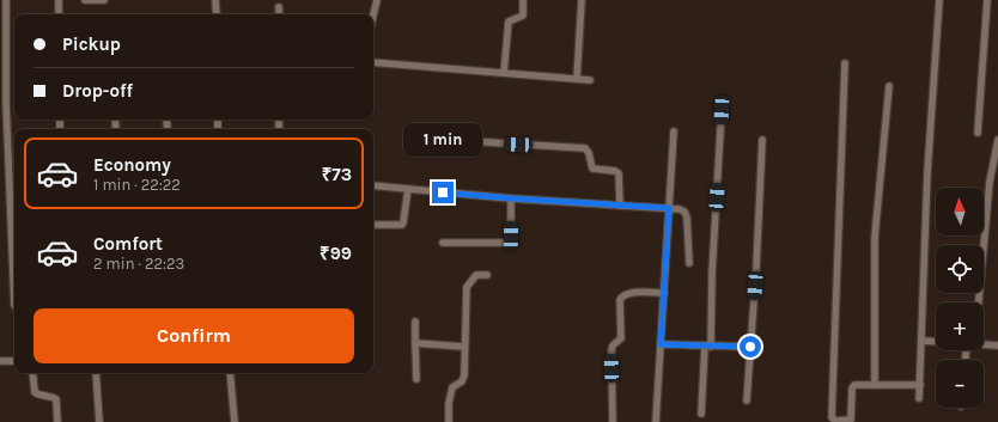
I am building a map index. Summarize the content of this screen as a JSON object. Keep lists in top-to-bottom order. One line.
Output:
{"north":"top","page":{"banner":["Pickup","Drop-off"],"bubble":"1 min","list":[{"name":"Economy","note":"1 min · 22:22","value":"₹73"},{"name":"Comfort","note":"2 min · 22:23","value":"₹99"}],"map_buttons":["+","−"],"buttons":"Confirm"}}
